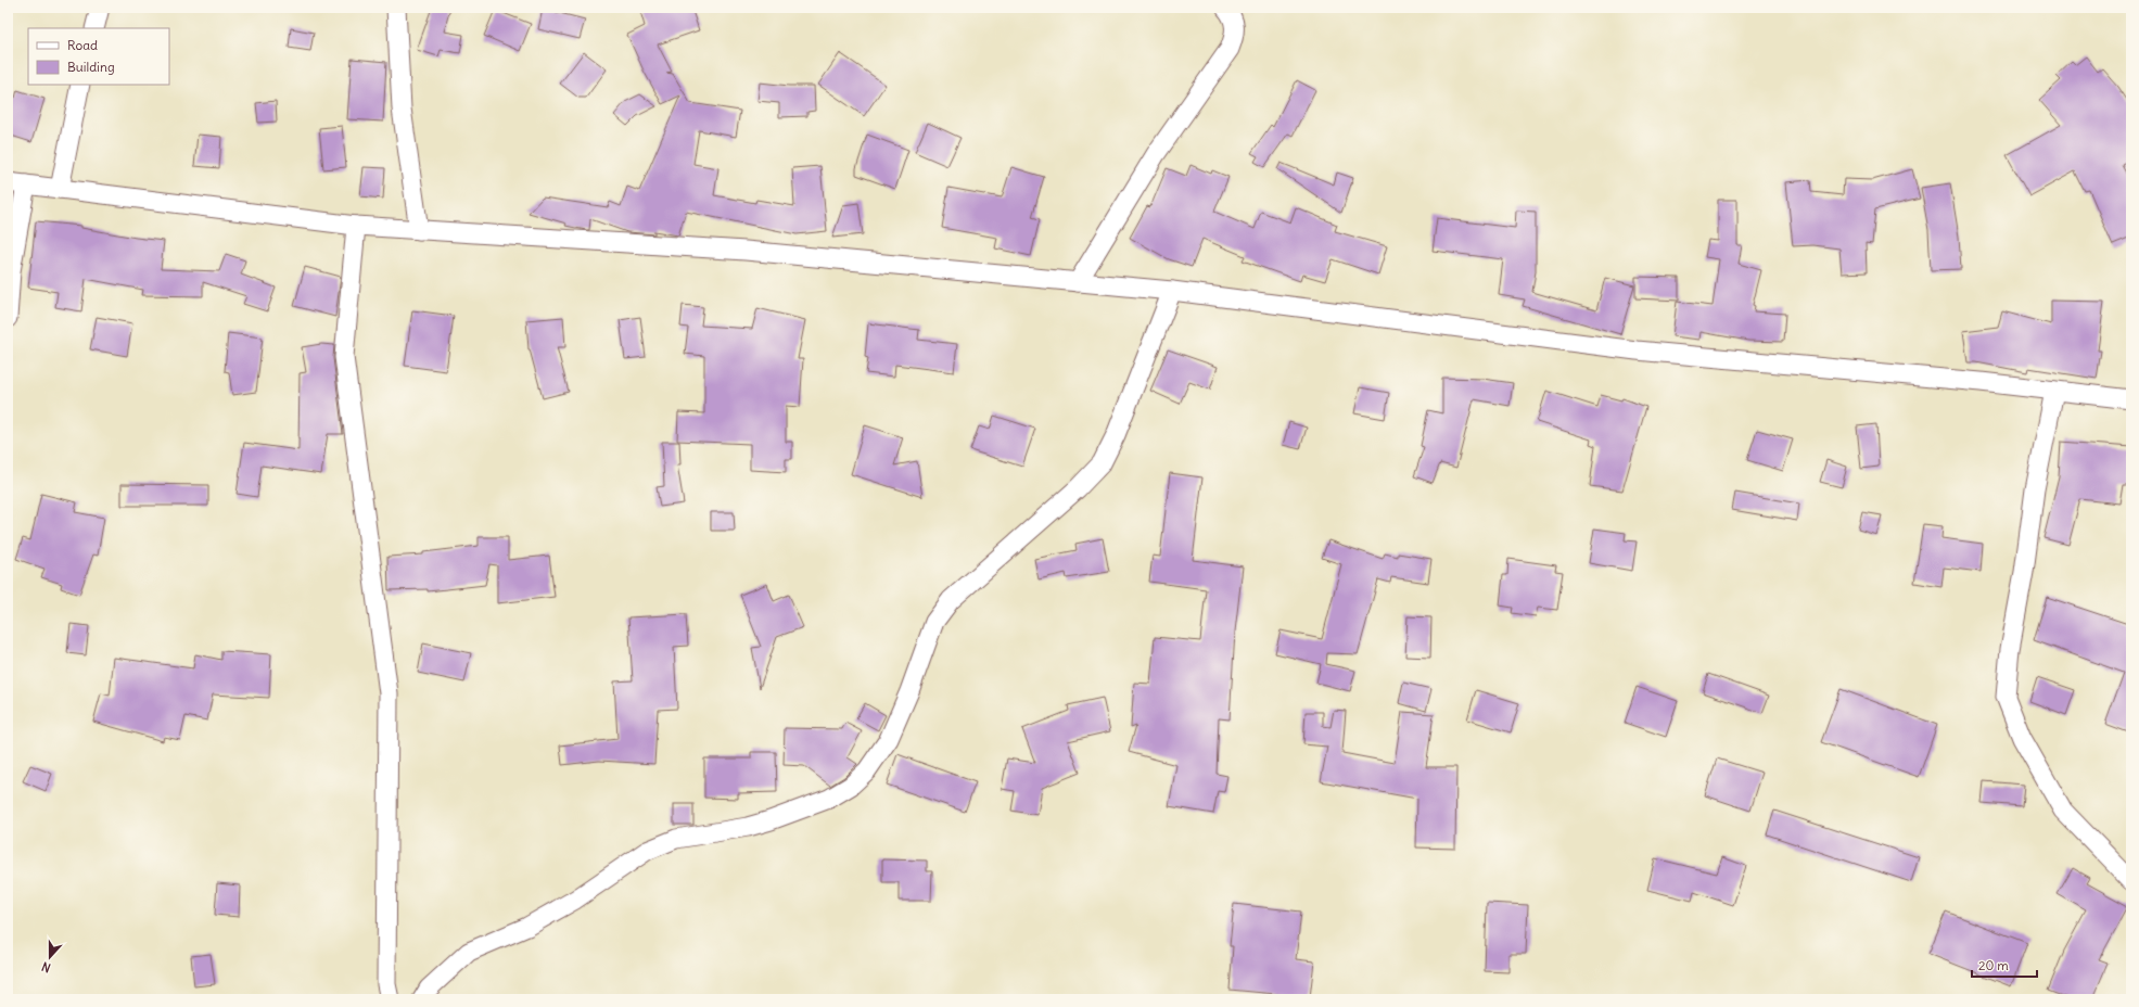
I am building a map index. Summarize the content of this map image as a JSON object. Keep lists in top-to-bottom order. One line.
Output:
{"legend":["Road","Building"],"scale_bar":"20 m","north":"bottom"}
